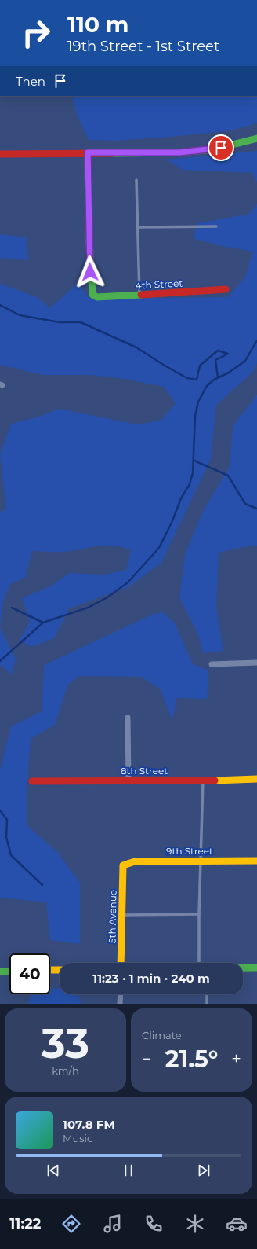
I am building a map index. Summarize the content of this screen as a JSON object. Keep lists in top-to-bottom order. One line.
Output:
{"streets":{"street":["4th Street","8th Street","9th Street","5th Avenue"]},"crossings":[["9th Street","5th Avenue"]],"page":{"turn":["110 m","19th Street - 1st Street"],"then":"Then","limit":"40","trip":"11:23 · 1 min · 240 m","tile":[["33","km/h"],"Climate"],"heat":["−","21.5°","+"],"song":["107.8 FM","Music"],"tabs":"11:22"}}
